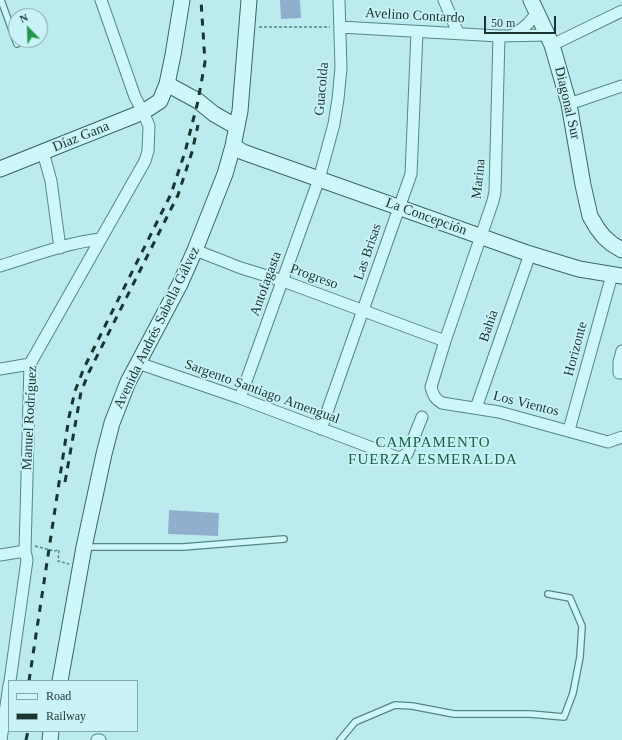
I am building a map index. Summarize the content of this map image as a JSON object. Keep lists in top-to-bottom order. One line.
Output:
{"streets":{"main road":["Diagonal Sur","Díaz Gana","La Concepción","Avenida Andrés Sabella Gálvez"],"street":["Avelino Contardo","Guacolda","Marina","Las Brisas","Progreso","Antofagasta","Bahía","Horizonte","Sargento Santiago Amengual","Los Vientos","Manuel Rodríguez"]},"crossings":[["Avelino Contardo","Guacolda"],["Avelino Contardo","Diagonal Sur"],["Avelino Contardo","Marina"],["Avelino Contardo","Las Brisas"],["Guacolda","La Concepción"],["Guacolda","Antofagasta"],["Díaz Gana","Manuel Rodríguez"],["Marina","La Concepción"],["Marina","Progreso"],["Marina","Los Vientos"],["La Concepción","Las Brisas"],["La Concepción","Antofagasta"],["La Concepción","Bahía"],["La Concepción","Avenida Andrés Sabella Gálvez"],["La Concepción","Horizonte"],["Las Brisas","Progreso"],["Las Brisas","Sargento Santiago Amengual"],["Progreso","Antofagasta"],["Progreso","Avenida Andrés Sabella Gálvez"],["Antofagasta","Sargento Santiago Amengual"],["Bahía","Los Vientos"],["Avenida Andrés Sabella Gálvez","Sargento Santiago Amengual"],["Horizonte","Los Vientos"]],"districts":["CAMPAMENTO FUERZA ESMERALDA"],"legend":["Road","Railway"],"scale_bar":"50 m","north":"top left"}
